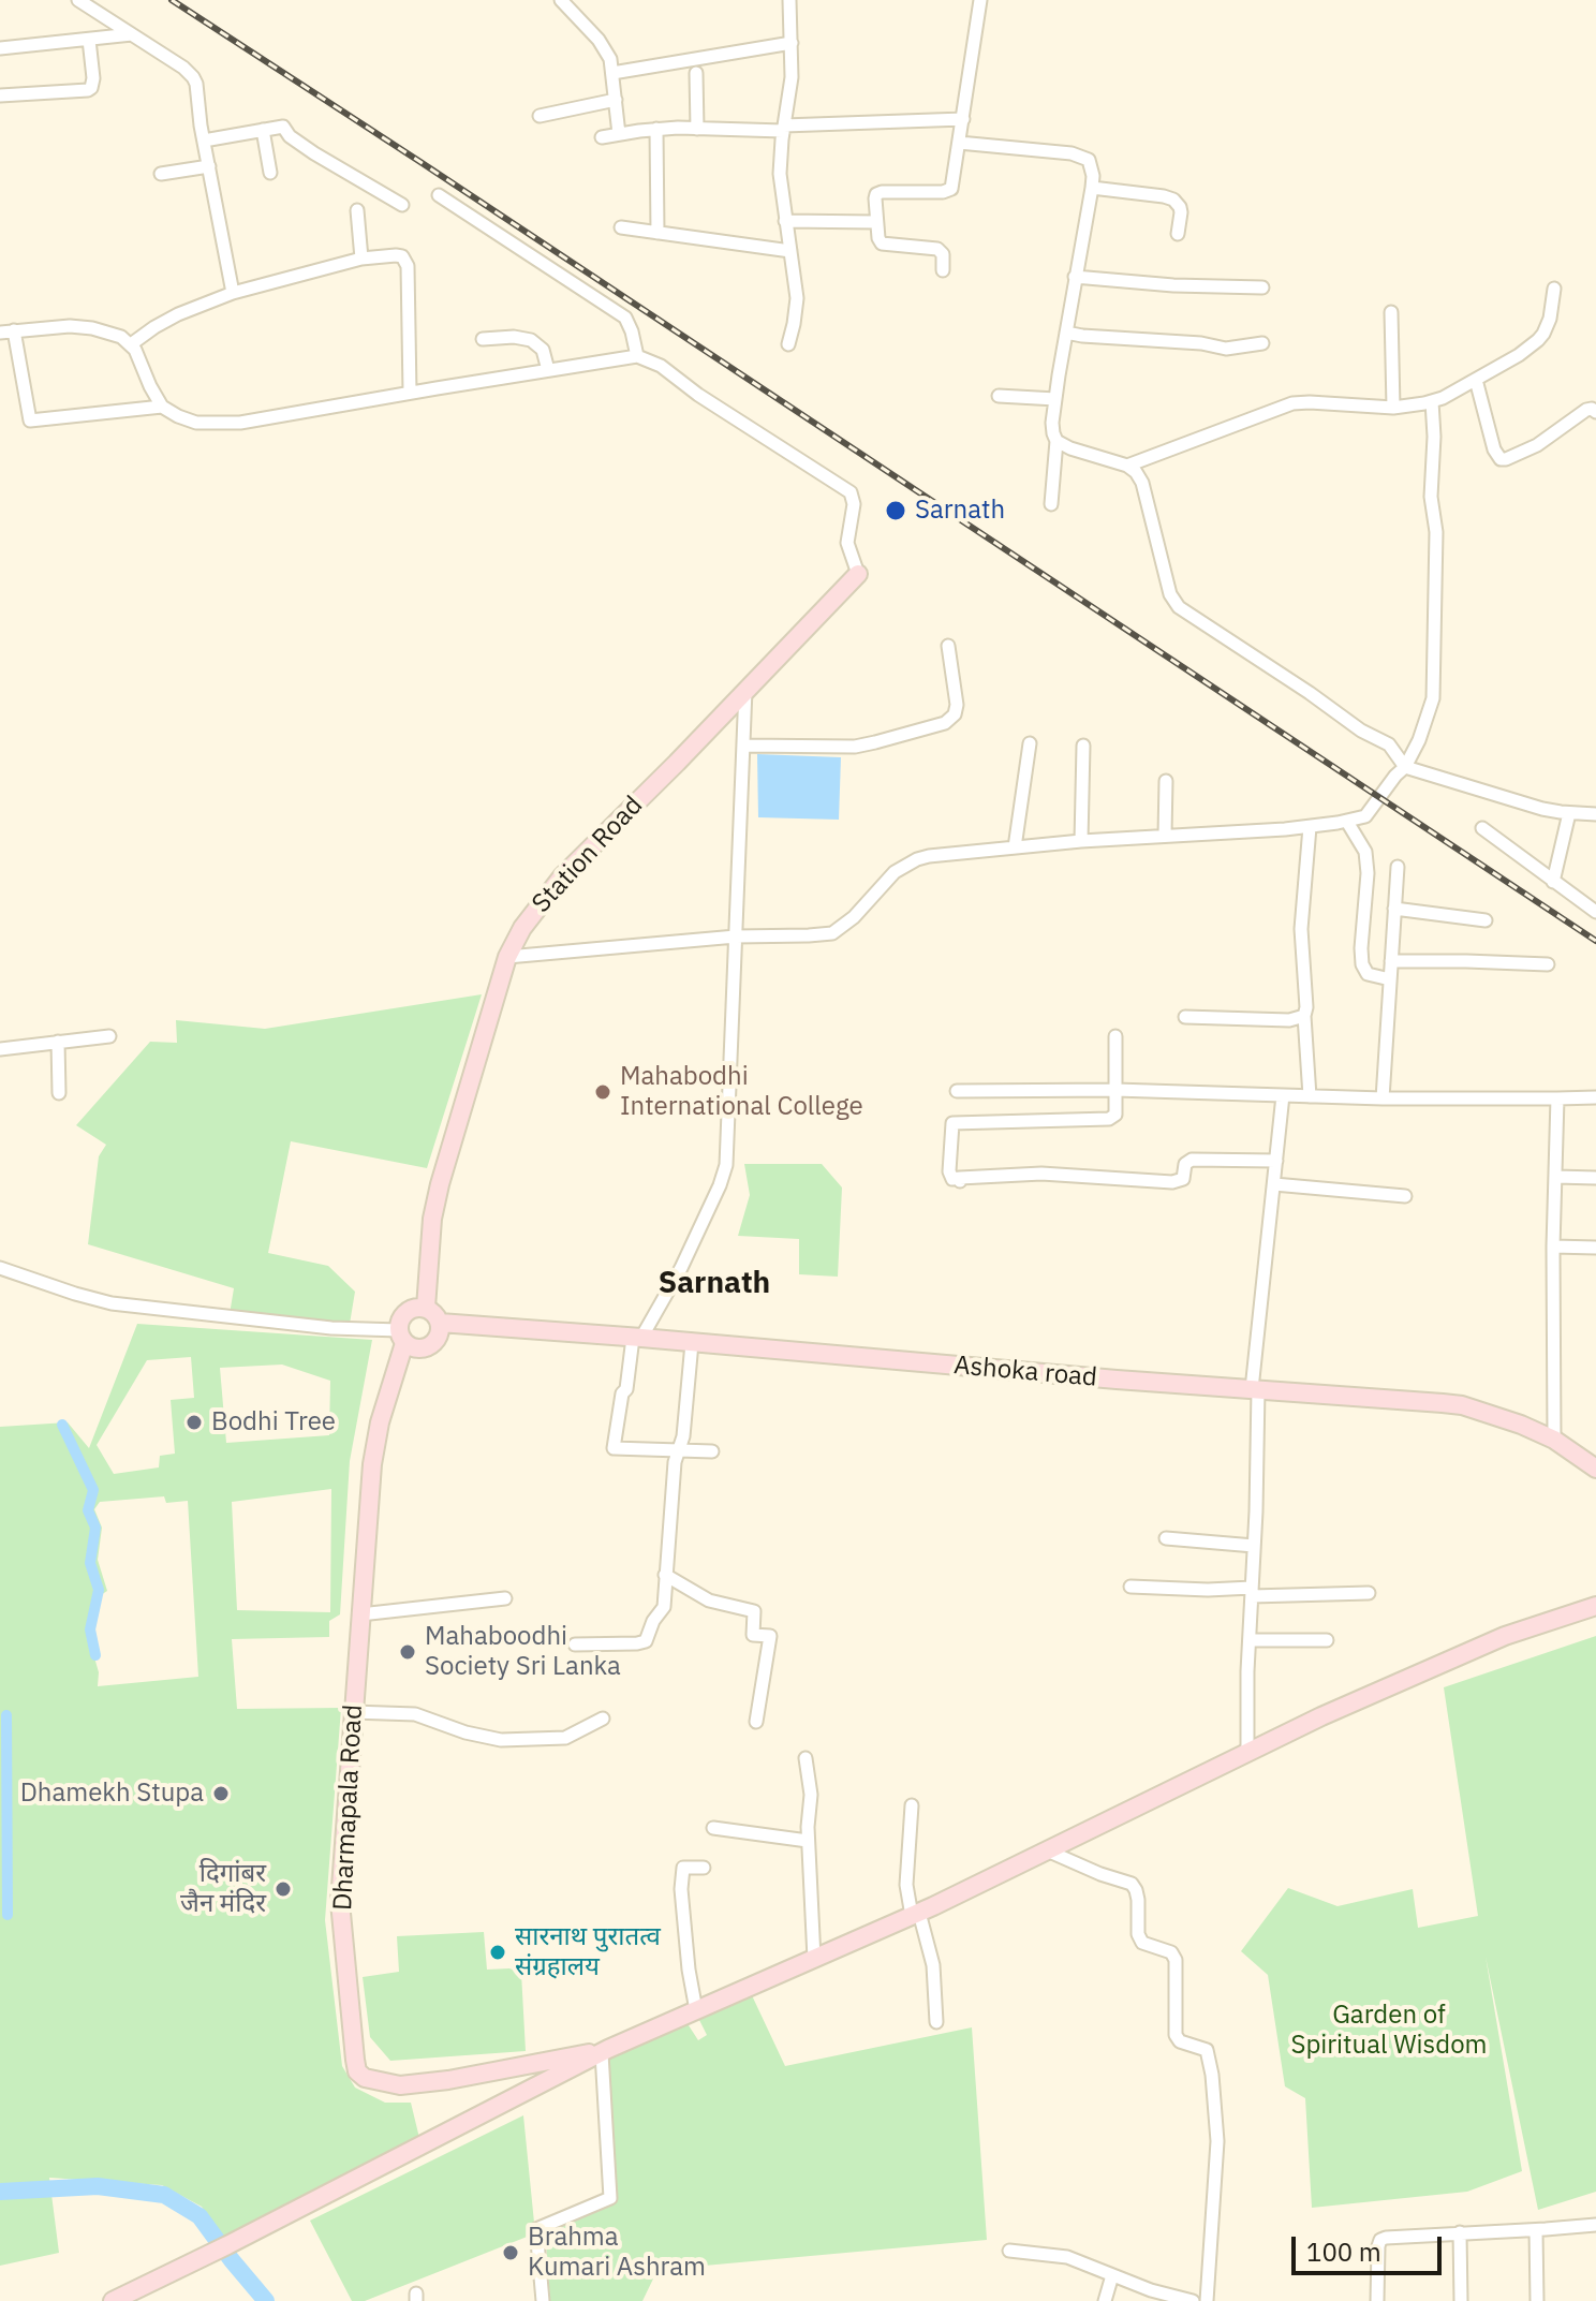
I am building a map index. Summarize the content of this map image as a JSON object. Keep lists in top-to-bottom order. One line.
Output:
{"streets":{"street":["Station Road","Ashoka road","Dharmapala Road"]},"crossings":[["Station Road","Ashoka road"],["Station Road","Dharmapala Road"],["Ashoka road","Dharmapala Road"]],"districts":["Sarnath"],"parks":["Garden of Spiritual Wisdom"],"places":["Sarnath","Mahabodhi International College","Bodhi Tree","Mahaboodhi Society Sri Lanka","Dhamekh Stupa","दिगांबर जैन मंदिर","सारनाथ पुरातत्व संग्रहालय","Brahma Kumari Ashram"],"scale_bar":"100 m"}
